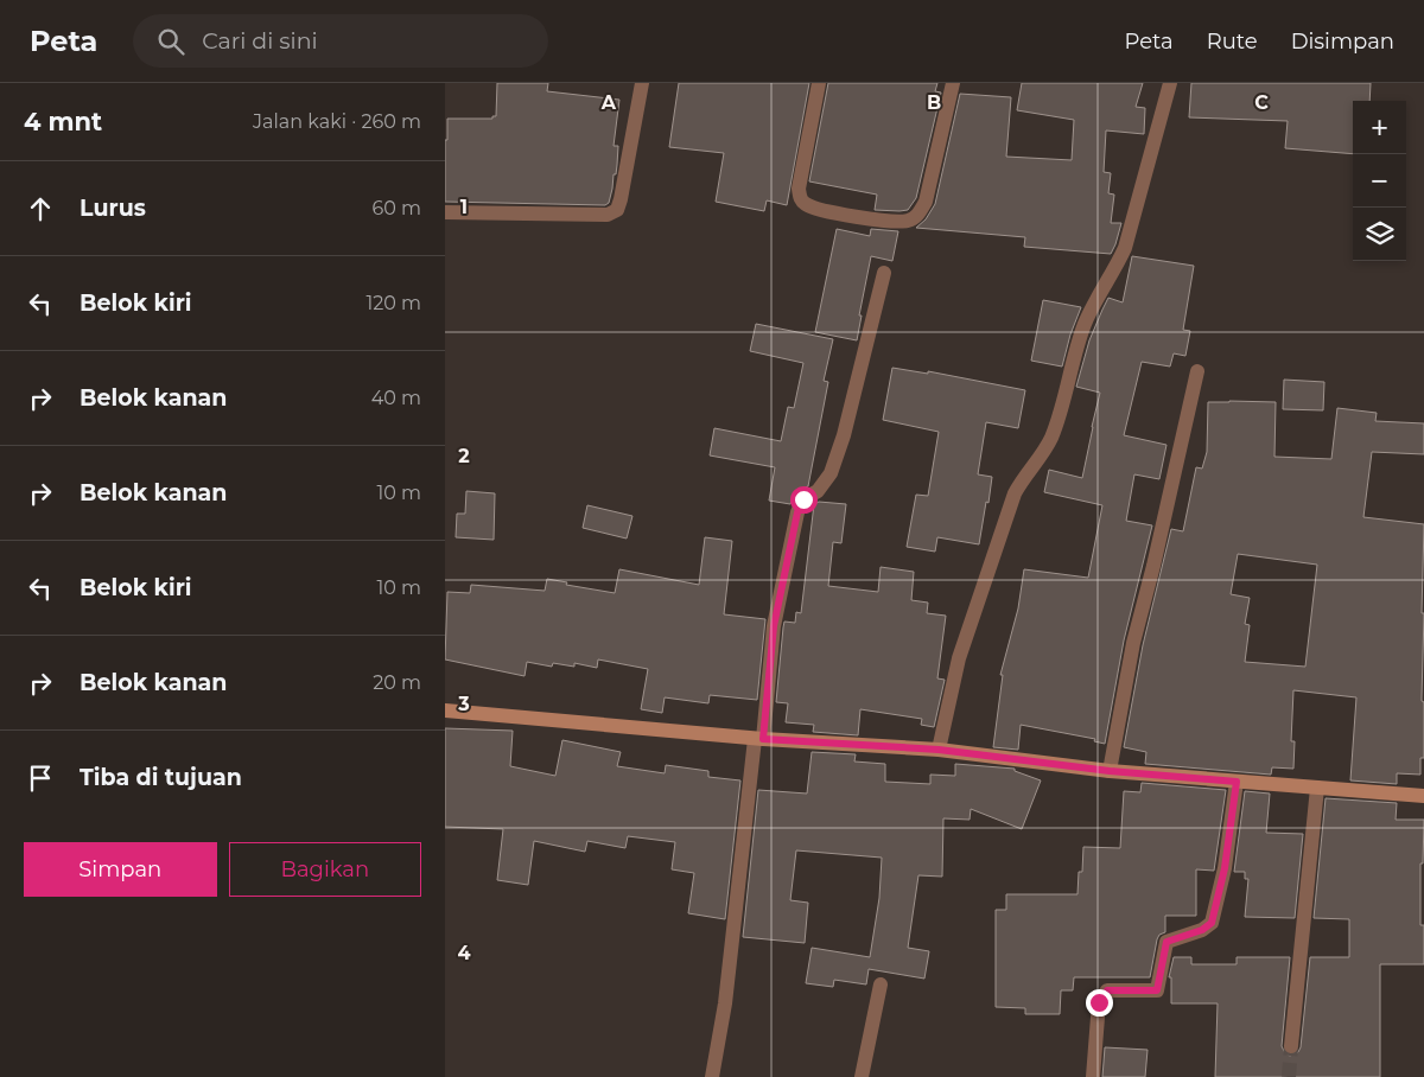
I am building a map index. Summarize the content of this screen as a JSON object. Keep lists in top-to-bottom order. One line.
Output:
{"page":{"header":"Peta","search":"Cari di sini","nav":["Peta","Rute","Disimpan"],"heading":["4 mnt","Jalan kaki · 260 m"],"map_buttons":["+","−"],"list":[["Lurus","60 m"],["Belok kiri","120 m"],["Belok kanan","40 m"],["Belok kanan","10 m"],["Belok kiri","10 m"],["Belok kanan","20 m"],"Tiba di tujuan"],"buttons":["Simpan","Bagikan"]},"grid":{"columns":["A","B","C"],"rows":["1","2","3","4"]}}
